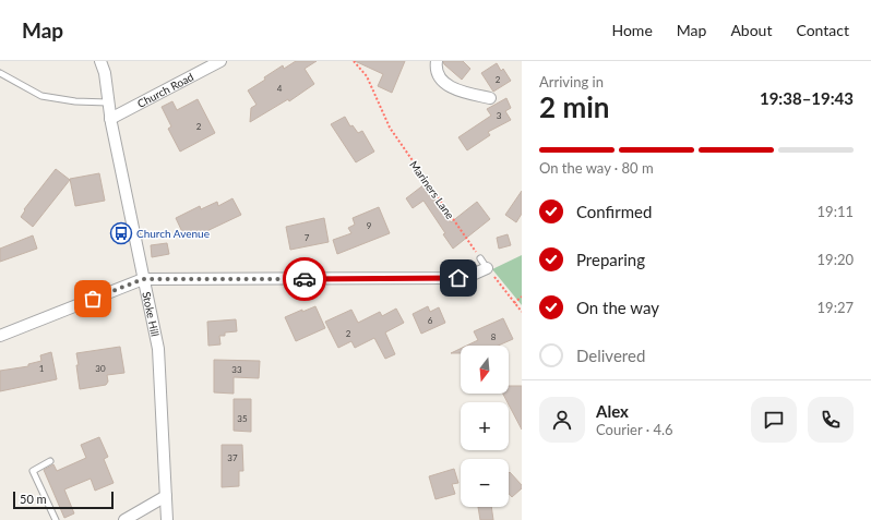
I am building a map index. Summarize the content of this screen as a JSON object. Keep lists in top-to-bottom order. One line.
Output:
{"streets":{"street":["Church Road","Stoke Hill"],"path":["Mariners Lane"]},"crossings":[["Church Road","Stoke Hill"]],"places":{"bus stop":["Church Avenue"]},"house_numbers":["2","4","3","2","9","7","6","2","8","1","30","33","35","37"],"scale_bar":"50 m","north":"bottom","page":{"header":"Map","nav":["Home","Map","About","Contact"],"heading":["2 min","Arriving in","19:38–19:43"],"panel":["Alex","Courier · 4.6"],"bar":"On the way · 80 m","list":[["Confirmed","19:11"],["Preparing","19:20"],["On the way","19:27"],"Delivered"],"map_buttons":["+","−"],"scale":"50 m"}}
